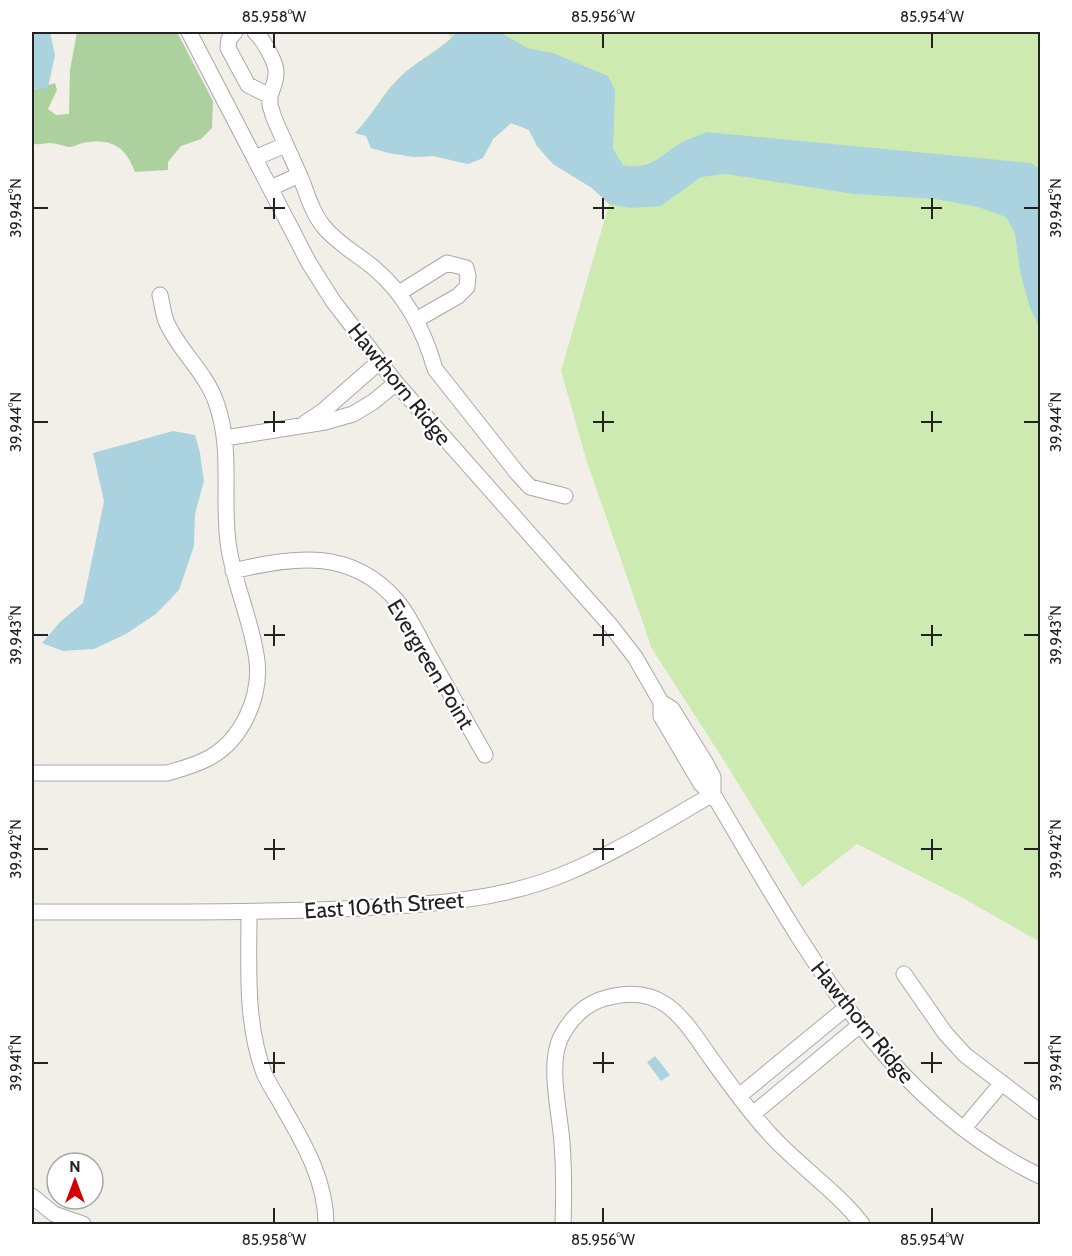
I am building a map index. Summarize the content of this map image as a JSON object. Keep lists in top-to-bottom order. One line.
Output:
{"streets":{"street":["Hawthorn Ridge","Evergreen Point","East 106th Street"]},"crossings":[["Hawthorn Ridge","East 106th Street"]],"north":"top","coordinates":["85.958°W","85.956°W","85.954°W","39.945°N","39.944°N","39.943°N","39.942°N","39.941°N"]}
